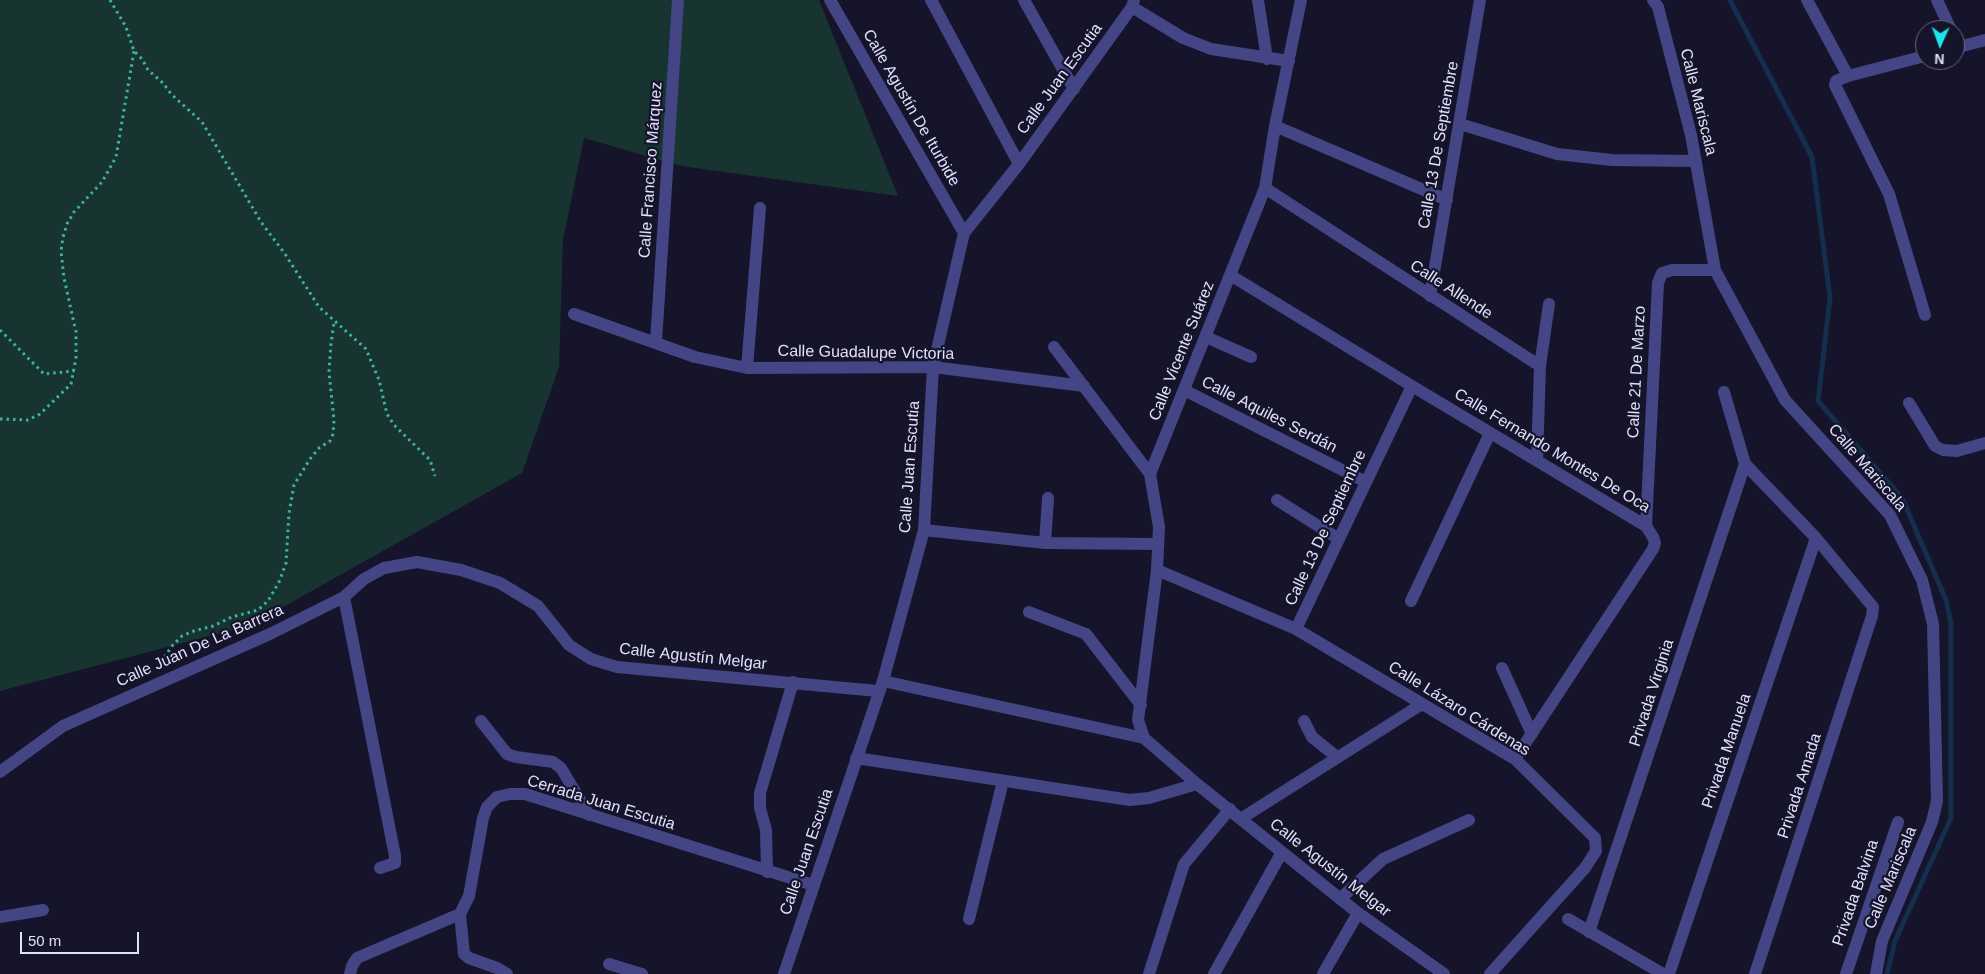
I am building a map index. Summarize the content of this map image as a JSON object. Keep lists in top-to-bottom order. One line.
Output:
{"streets":{"street":["Calle Juan Escutia","Calle Mariscala","Calle Agustín De Iturbide","Calle 13 De Septiembre","Calle Francisco Márquez","Calle Allende","Calle Vicente Suárez","Calle Guadalupe Victoria","Calle 21 De Marzo","Calle Aquiles Serdán","Calle Fernando Montes De Oca","Calle Juan De La Barrera","Calle Agustín Melgar","Privada Virginia","Calle Lázaro Cárdenas","Privada Manuela","Privada Amada","Cerrada Juan Escutia","Privada Balvina"]},"crossings":[["Calle Juan Escutia","Calle Agustín De Iturbide"],["Calle Juan Escutia","Calle Guadalupe Victoria"],["Calle Juan Escutia","Calle Agustín Melgar"],["Calle Juan Escutia","Cerrada Juan Escutia"],["Calle Mariscala","Calle 21 De Marzo"],["Calle 13 De Septiembre","Calle Allende"],["Calle 13 De Septiembre","Calle Aquiles Serdán"],["Calle 13 De Septiembre","Calle Fernando Montes De Oca"],["Calle 13 De Septiembre","Calle Lázaro Cárdenas"],["Calle Francisco Márquez","Calle Guadalupe Victoria"],["Calle Allende","Calle Vicente Suárez"],["Calle Vicente Suárez","Calle Aquiles Serdán"],["Calle Vicente Suárez","Calle Fernando Montes De Oca"],["Calle 21 De Marzo","Calle Fernando Montes De Oca"],["Calle Fernando Montes De Oca","Calle Lázaro Cárdenas"],["Calle Juan De La Barrera","Calle Agustín Melgar"],["Privada Manuela","Privada Amada"]],"scale_bar":"50 m","north":"bottom"}
